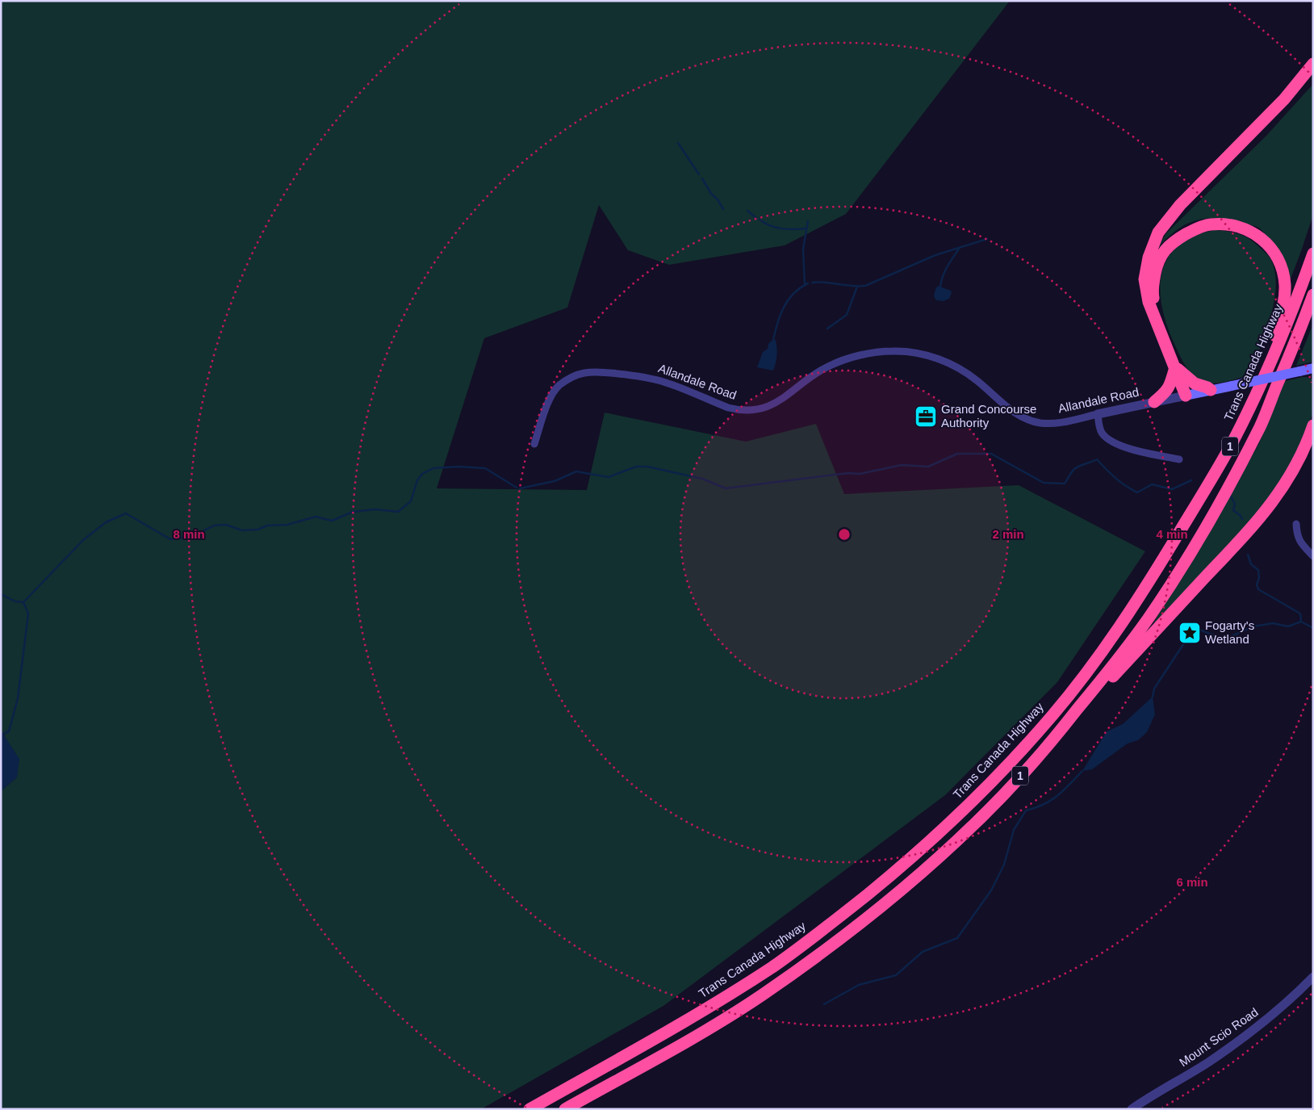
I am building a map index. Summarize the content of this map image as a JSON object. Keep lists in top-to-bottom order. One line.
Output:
{"streets":{"highway":["Trans Canada Highway","1"],"main road":["Allandale Road"],"street":["Mount Scio Road"]},"places":{"office":["Grand Concourse Authority"],"place":["Fogarty's Wetland"]},"rings":["2 min","4 min","8 min","6 min"]}
